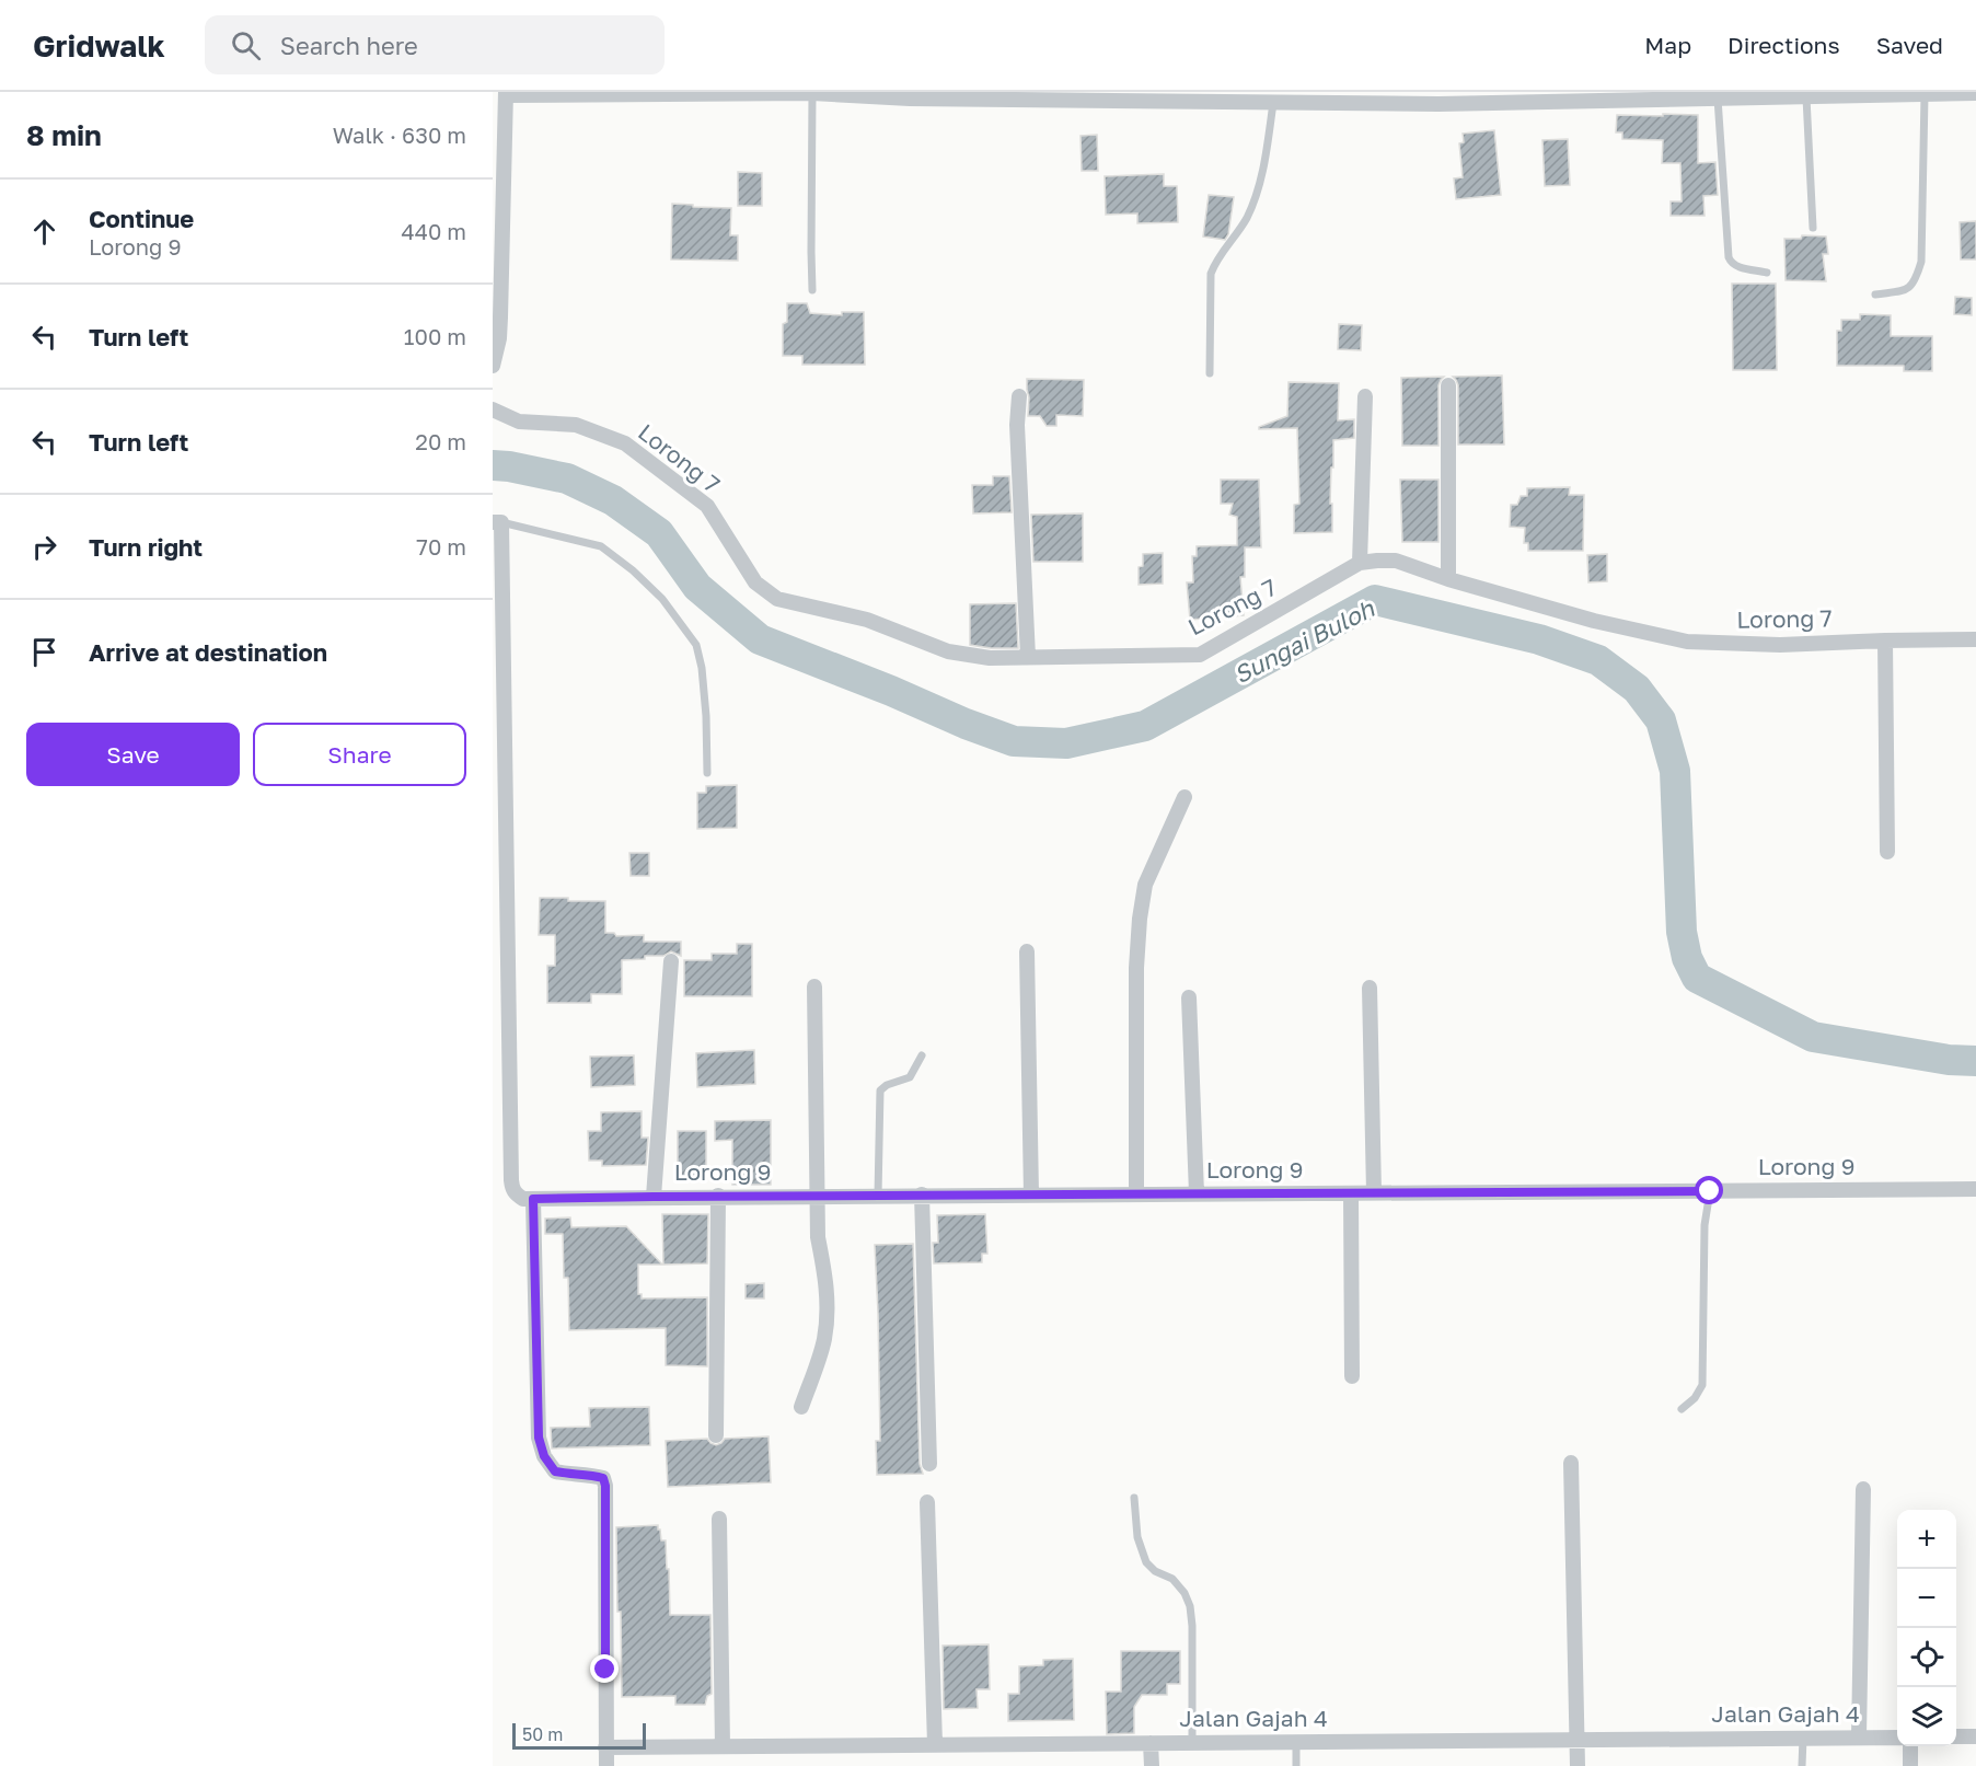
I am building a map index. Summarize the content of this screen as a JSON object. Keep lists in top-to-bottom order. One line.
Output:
{"streets":{"street":["Lorong 7","Lorong 9","Jalan Gajah 4"]},"water":["Sungai Buloh"],"scale_bar":"50 m","page":{"header":"Gridwalk","search":"Search here","nav":["Map","Directions","Saved"],"heading":["8 min","Walk · 630 m"],"list":[["Continue","Lorong 9","440 m"],["Turn left","100 m"],["Turn left","20 m"],["Turn right","70 m"],"Arrive at destination"],"buttons":["Save","Share"],"map_buttons":["+","−"],"scale":"50 m"}}
